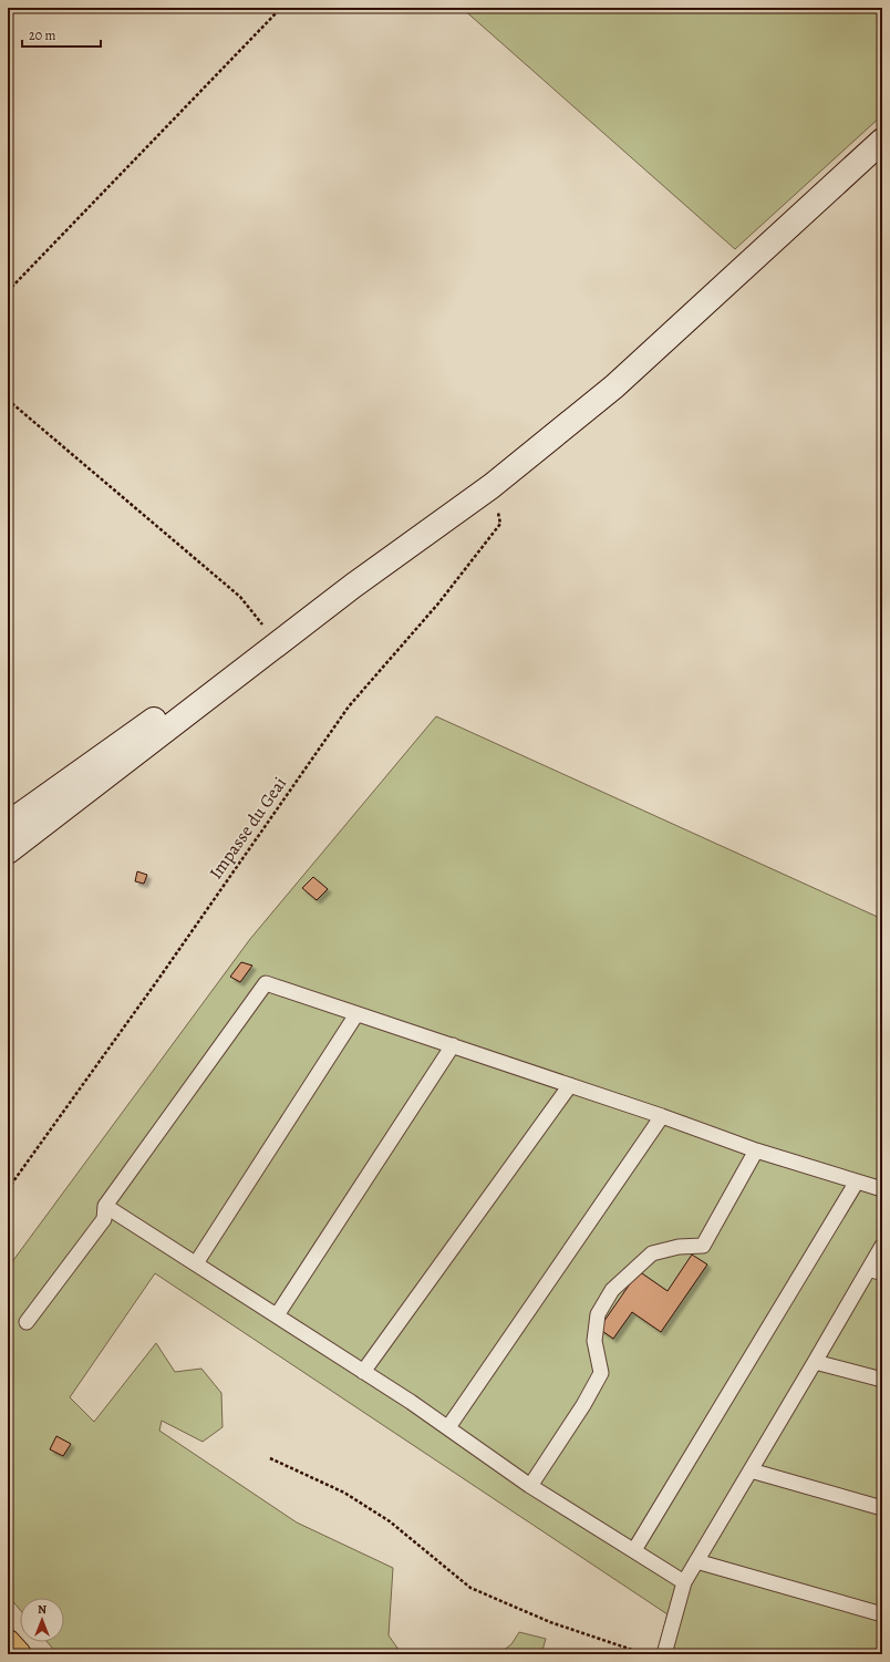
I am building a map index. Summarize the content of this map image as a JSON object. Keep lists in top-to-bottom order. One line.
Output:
{"streets":{"path":["Impasse du Geai"]},"scale_bar":"20 m","north":"top"}
